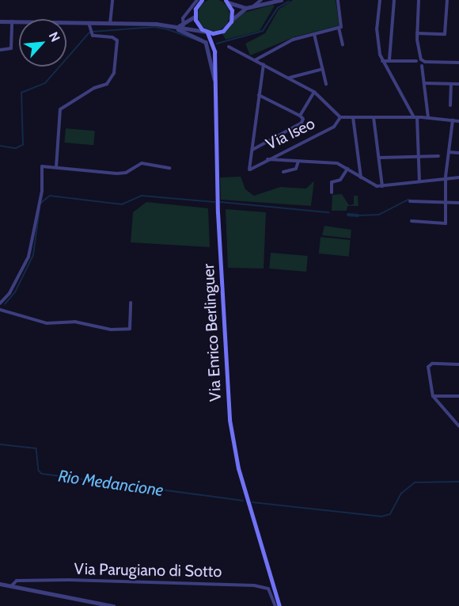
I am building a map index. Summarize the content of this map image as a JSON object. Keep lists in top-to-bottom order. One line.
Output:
{"streets":{"main road":["Via Enrico Berlinguer"],"street":["Via Iseo","Via Parugiano di Sotto"]},"water":["Rio Medancione"],"north":"top right"}
